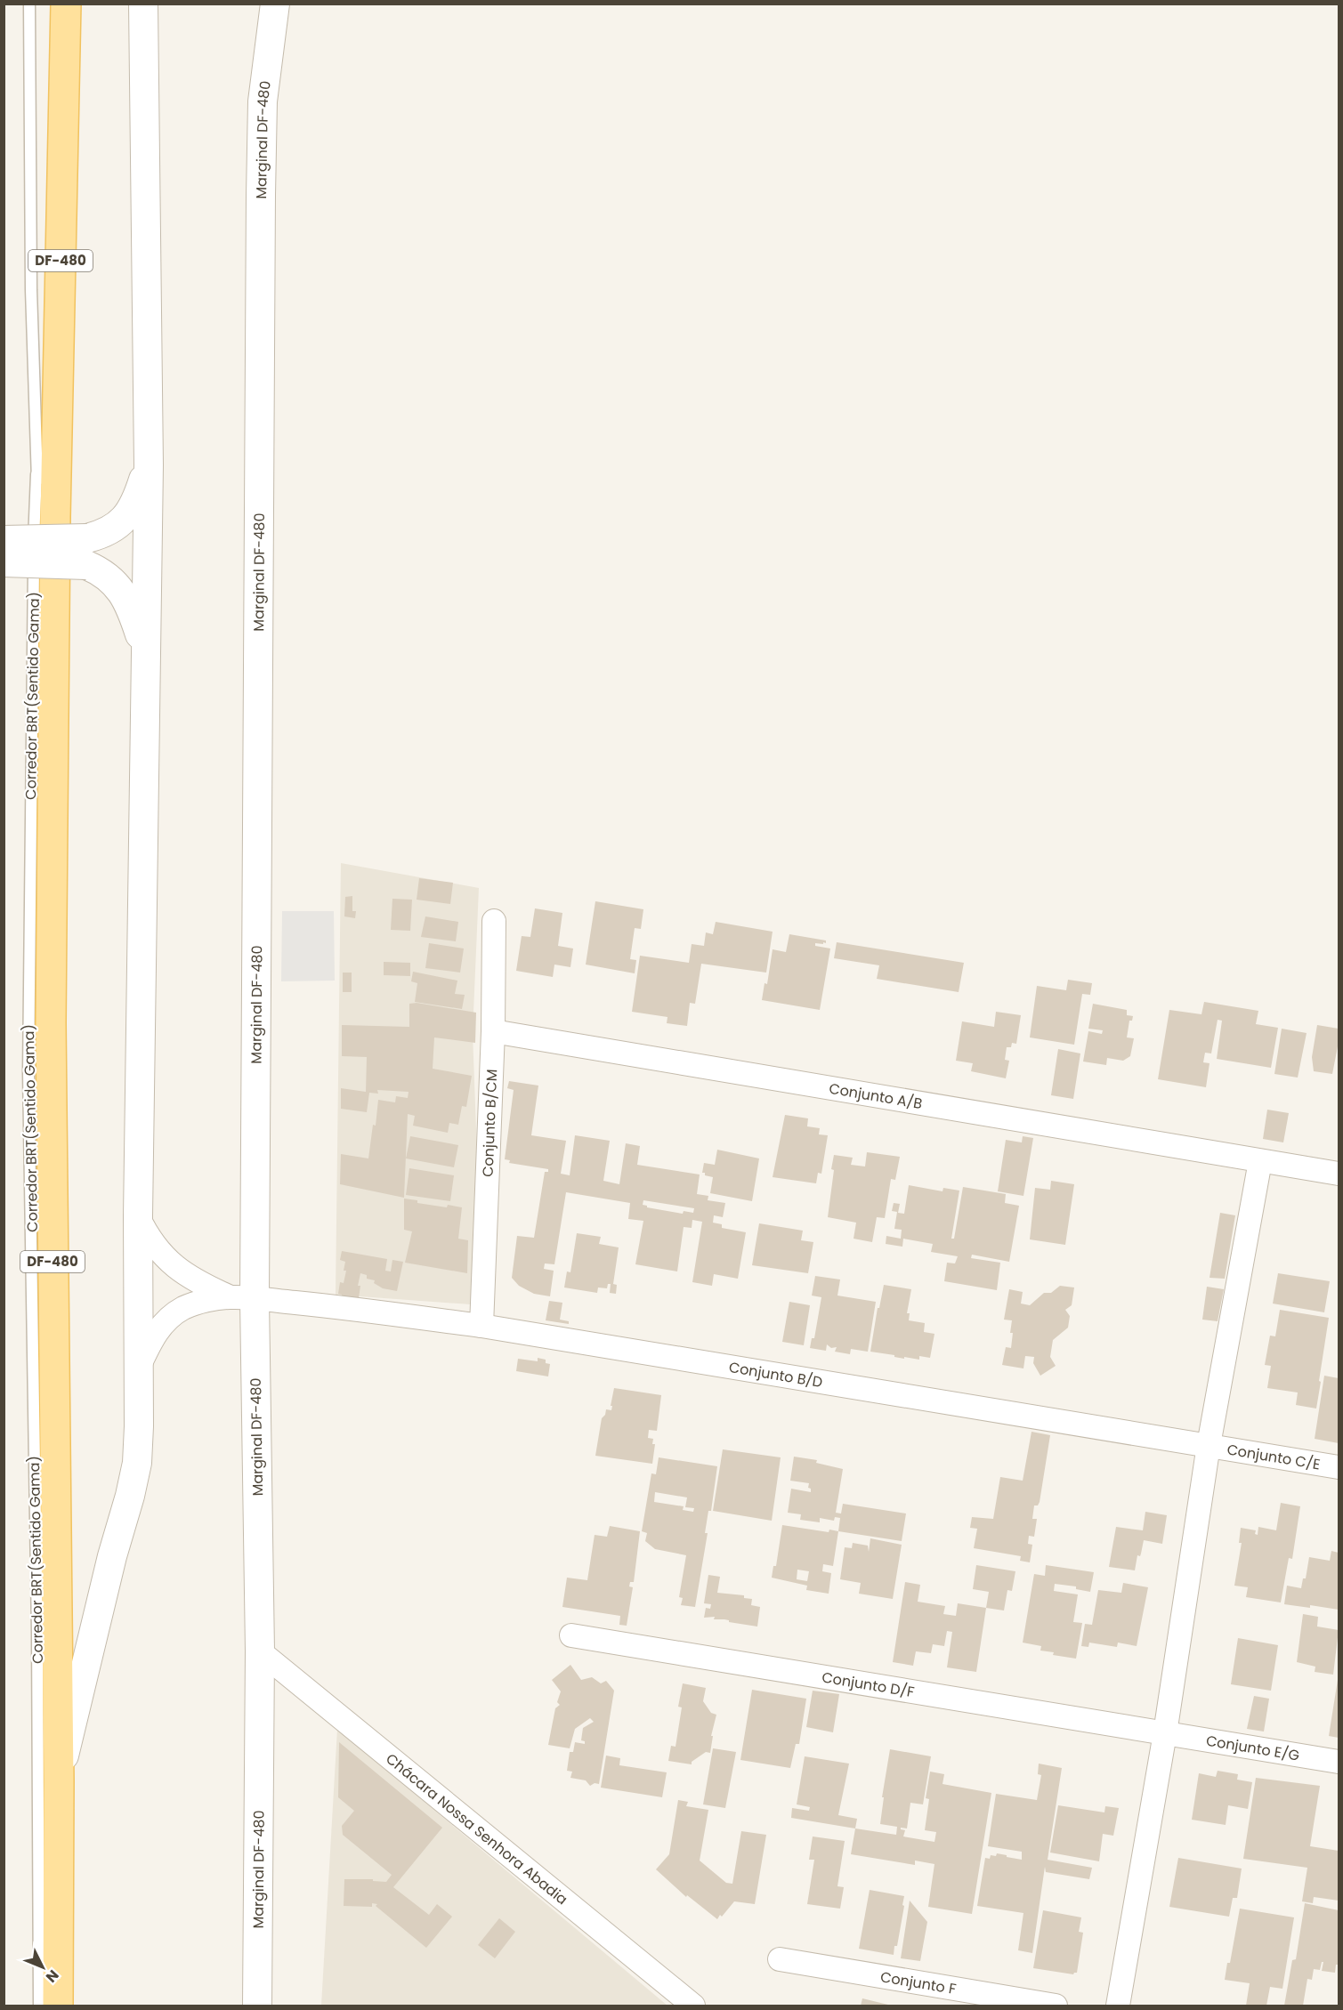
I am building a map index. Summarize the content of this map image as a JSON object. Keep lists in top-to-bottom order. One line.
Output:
{"streets":{"main road":["DF-480"],"street":["Marginal DF-480","Conjunto A/B","Conjunto B/CM","Conjunto B/D","Conjunto C/E","Conjunto D/F","Conjunto E/G","Chácara Nossa Senhora Abadia","Conjunto F"],"lane":["Corredor BRT(Sentido Gama)"]},"crossings":[["Marginal DF-480","Conjunto B/D"],["Marginal DF-480","Chácara Nossa Senhora Abadia"],["Conjunto A/B","Conjunto B/CM"],["Conjunto B/CM","Conjunto B/D"],["Conjunto B/D","Conjunto C/E"],["Conjunto D/F","Conjunto E/G"]],"north":"bottom right"}
